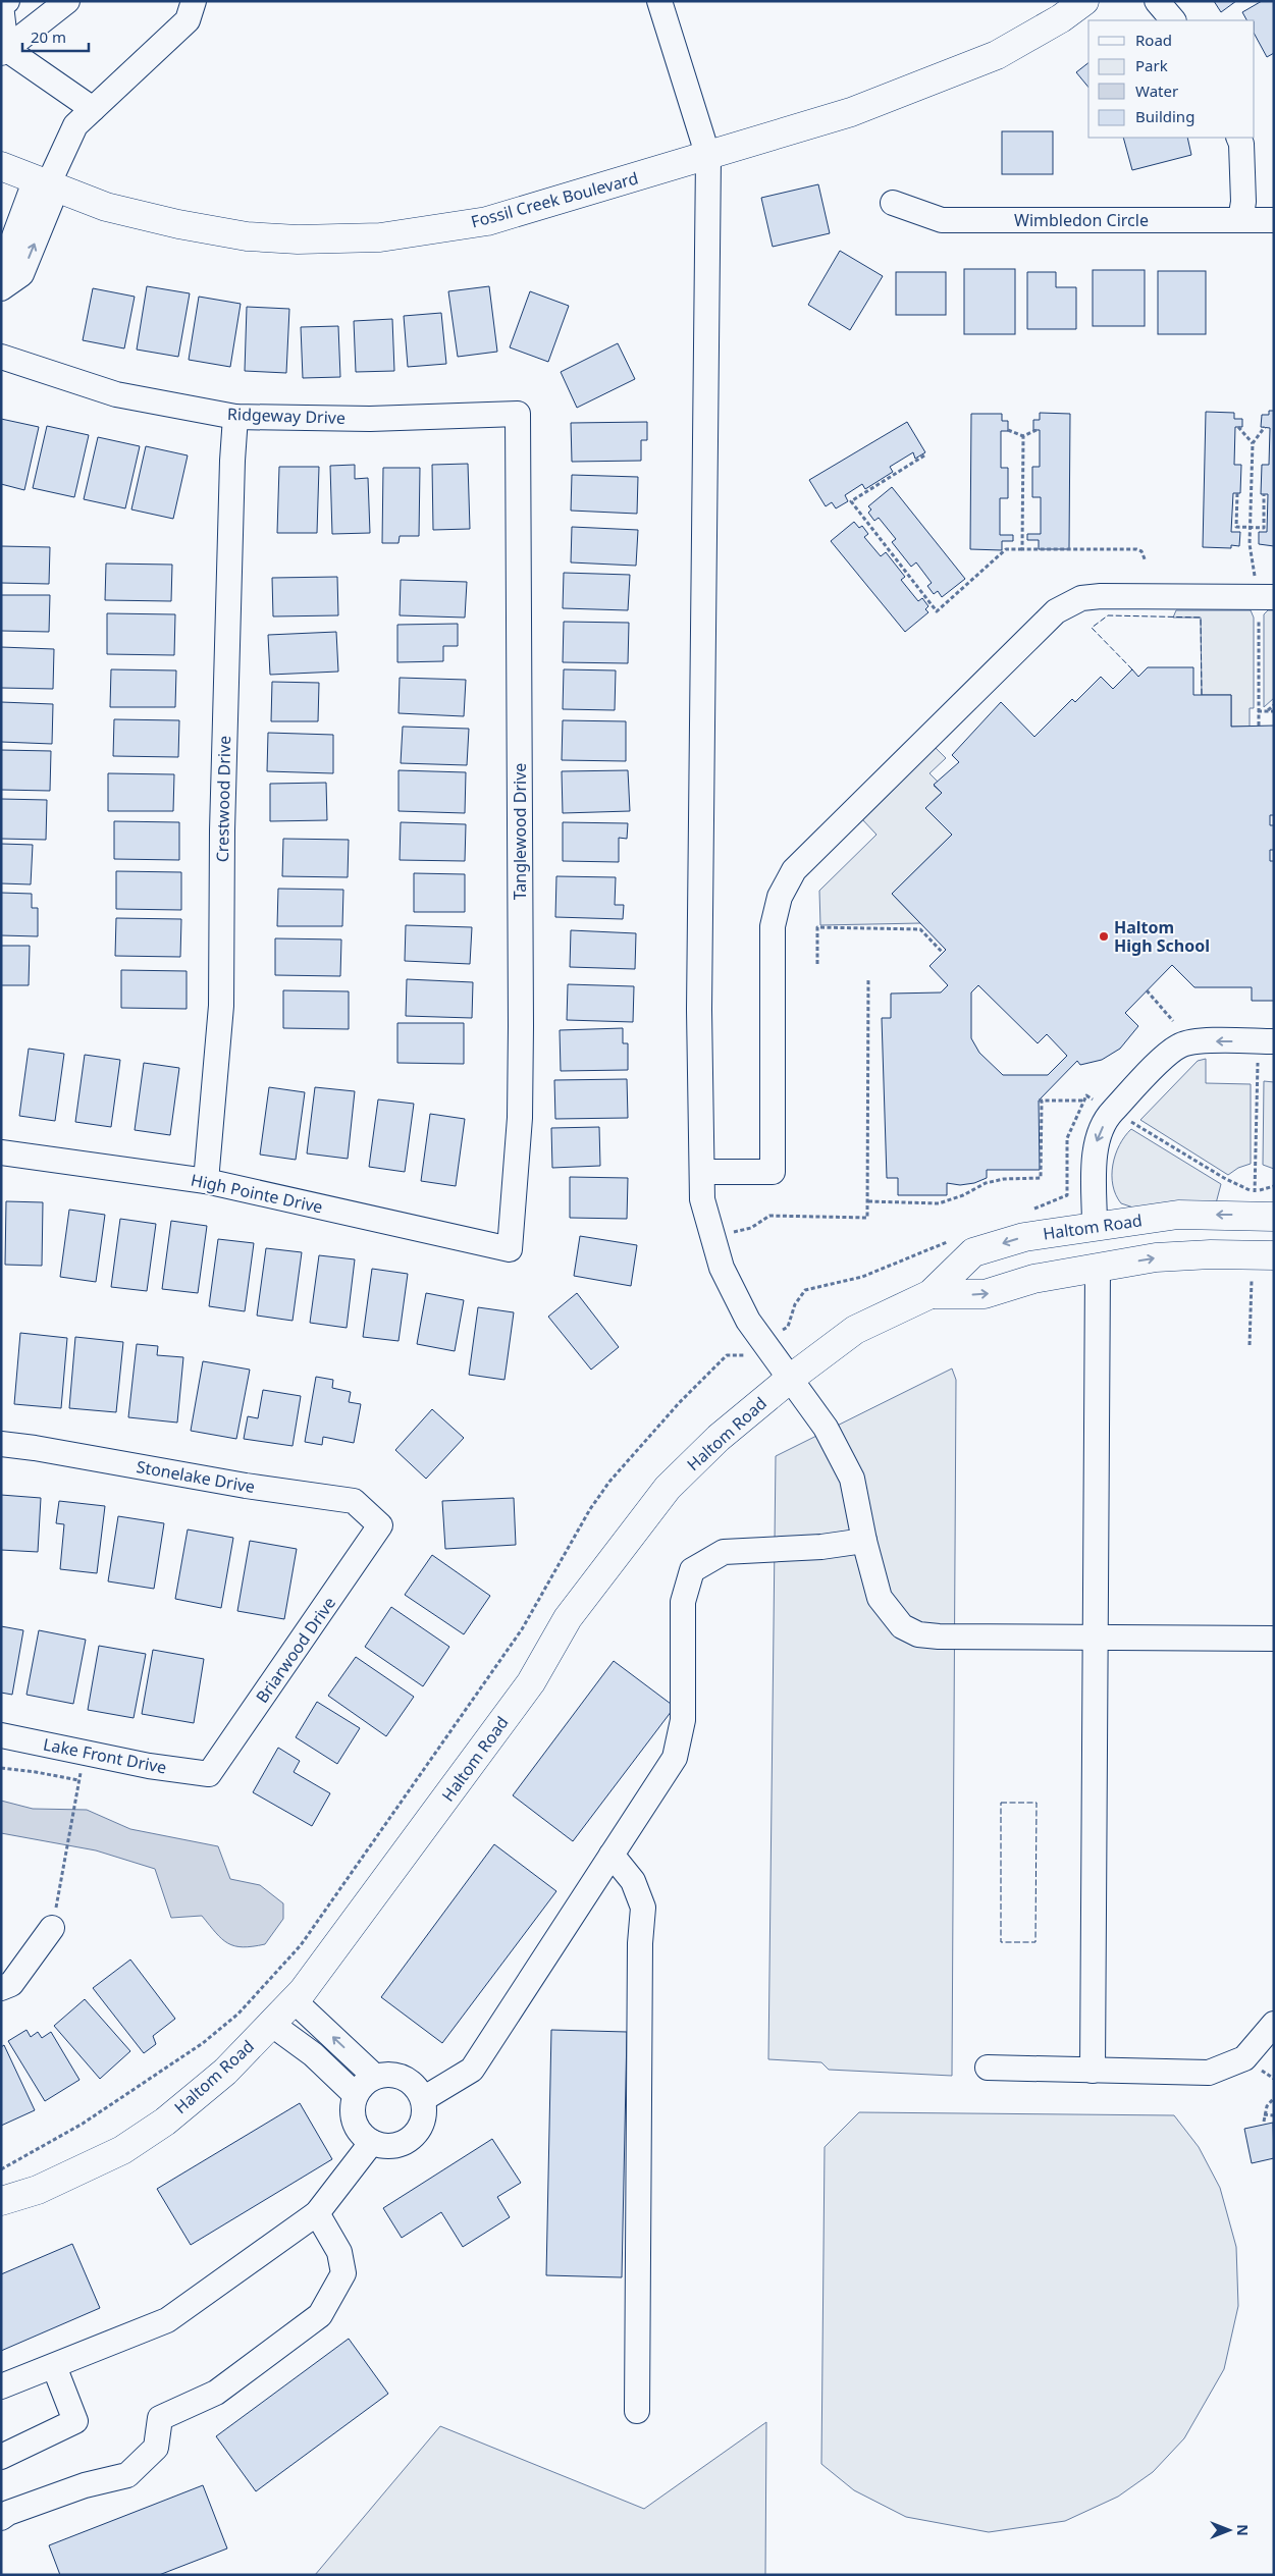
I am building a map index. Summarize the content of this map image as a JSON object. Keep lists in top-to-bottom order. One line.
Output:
{"streets":{"main road":["Fossil Creek Boulevard","Haltom Road"],"street":["Wimbledon Circle","Ridgeway Drive","Crestwood Drive","Tanglewood Drive","High Pointe Drive","Stonelake Drive","Briarwood Drive","Lake Front Drive"]},"crossings":[["Ridgeway Drive","Crestwood Drive"],["Ridgeway Drive","Tanglewood Drive"],["Crestwood Drive","High Pointe Drive"],["Tanglewood Drive","High Pointe Drive"],["Stonelake Drive","Briarwood Drive"],["Briarwood Drive","Lake Front Drive"]],"places":["Haltom High School"],"legend":["Road","Park","Water","Building"],"scale_bar":"20 m","north":"right"}
